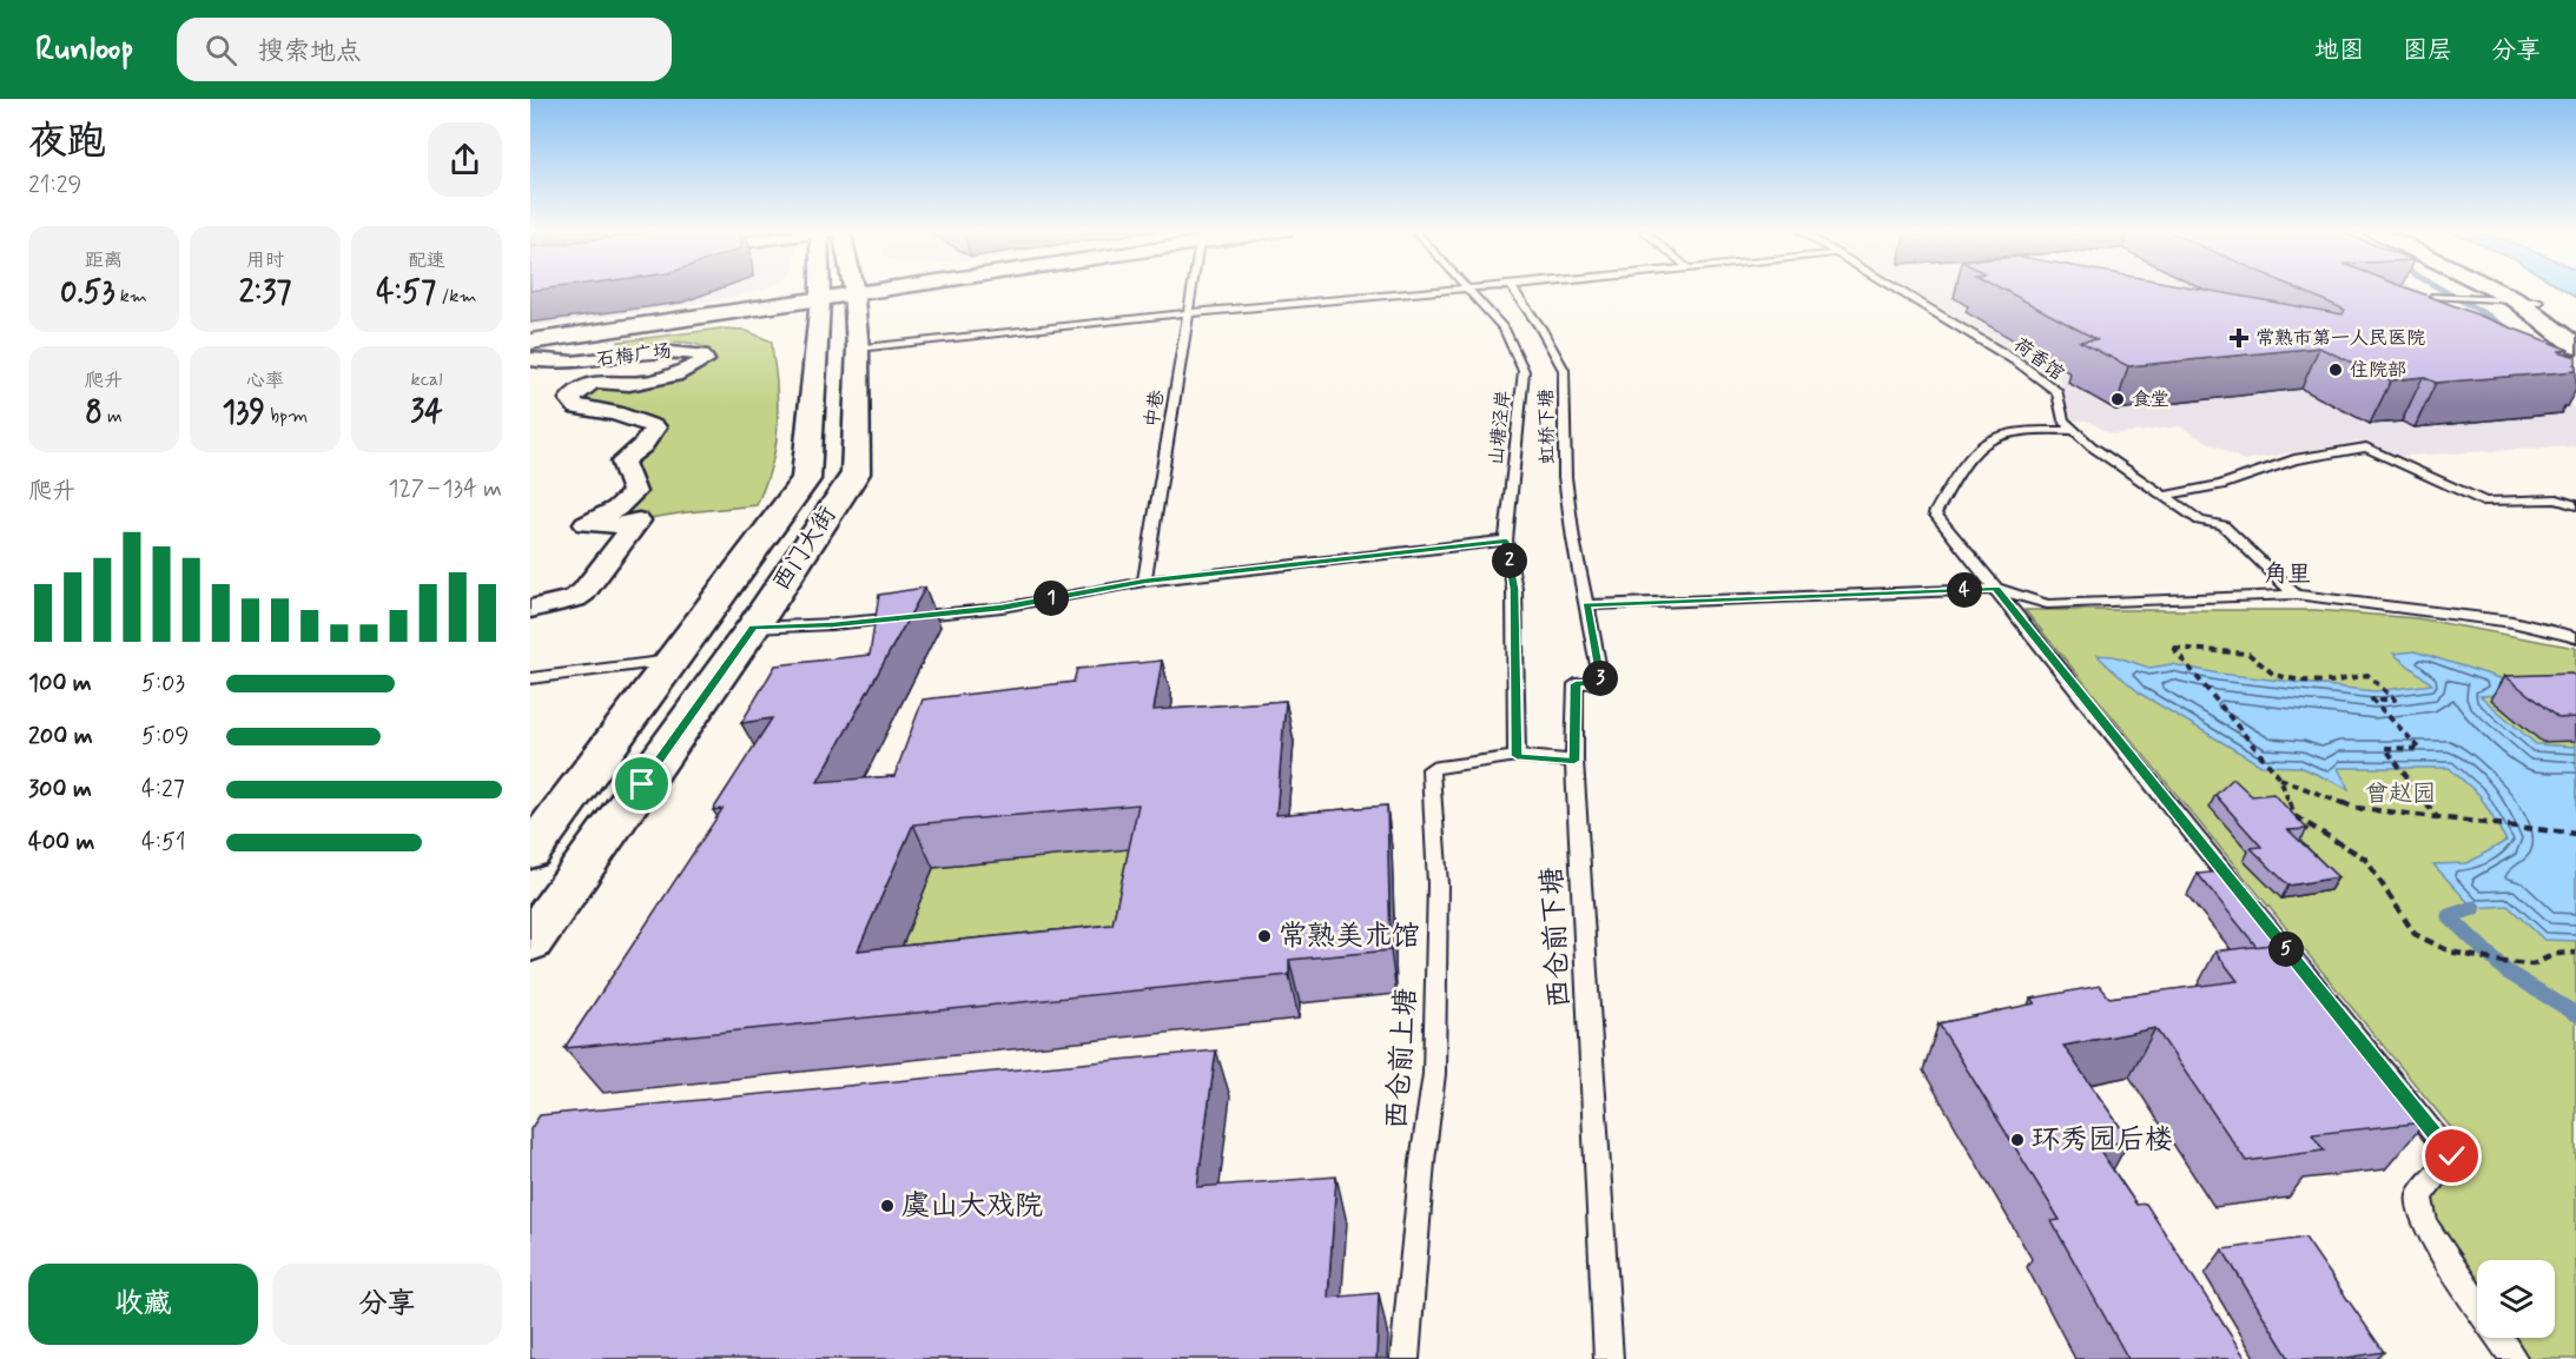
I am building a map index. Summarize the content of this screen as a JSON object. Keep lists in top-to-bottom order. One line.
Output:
{"streets":{"main road":["西门大街"],"street":["石梅广场"],"lane":["荷香馆","中巷","虹桥下塘","山塘泾岸","角里","西仓前下塘","西仓前上塘"]},"crossings":[["荷香馆","角里"],["虹桥下塘","西仓前下塘"]],"parks":["曾赵园"],"places":{"health":["常熟市第一人民医院"],"other":["住院部","食堂","常熟美术馆","环秀园后楼","虞山大戏院"]},"page":{"header":"Runloop","search":"搜索地点","nav":["地图","图层","分享"],"heading":["夜跑","21:29"],"stats":[["距离","0.53 km"],["用时","2:37"],["配速","4:57 /km"],["爬升","8 m"],["心率","139 bpm"],["kcal","34"]],"chart":["爬升","127–134 m"],"pins":["2","4","1","3","5"],"list":[{"name":"100 m","note":"5:03"},{"name":"200 m","note":"5:09"},{"name":"300 m","note":"4:27"},{"name":"400 m","note":"4:51"}],"buttons":["收藏","分享"]}}
